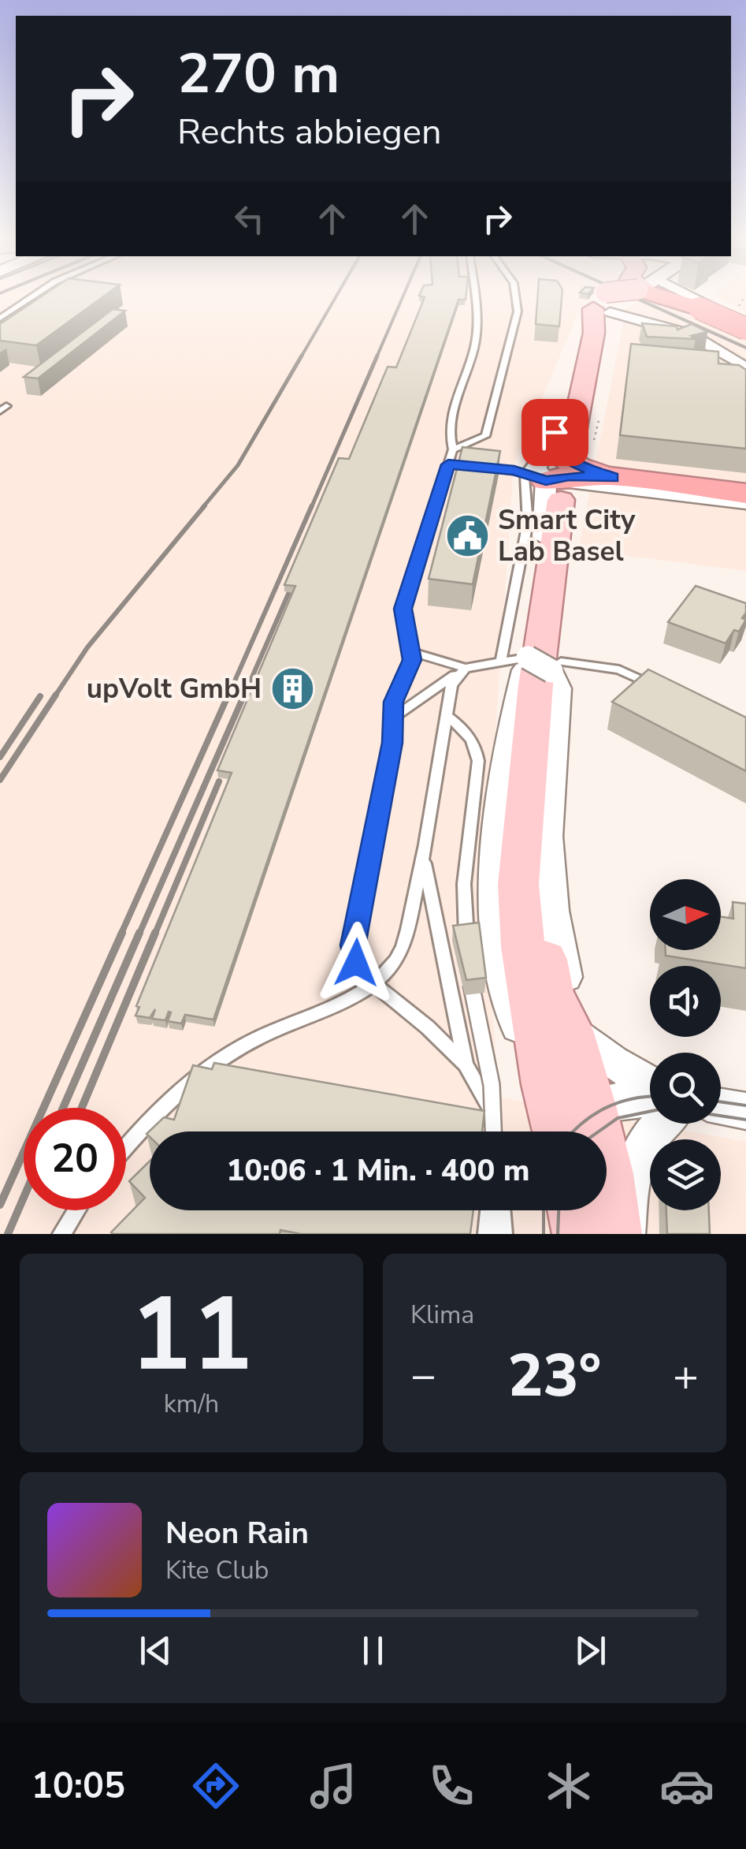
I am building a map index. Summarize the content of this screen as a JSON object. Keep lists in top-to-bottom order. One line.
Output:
{"places":{"public building":["Smart City Lab Basel"],"building":["upVolt GmbH"]},"north":"right","page":{"turn":["270 m","Rechts abbiegen"],"limit":"20","trip":"10:06 · 1 Min. · 400 m","tile":[["11","km/h"],"Klima"],"heat":["−","23°","+"],"song":["Neon Rain","Kite Club"],"tabs":"10:05"}}
